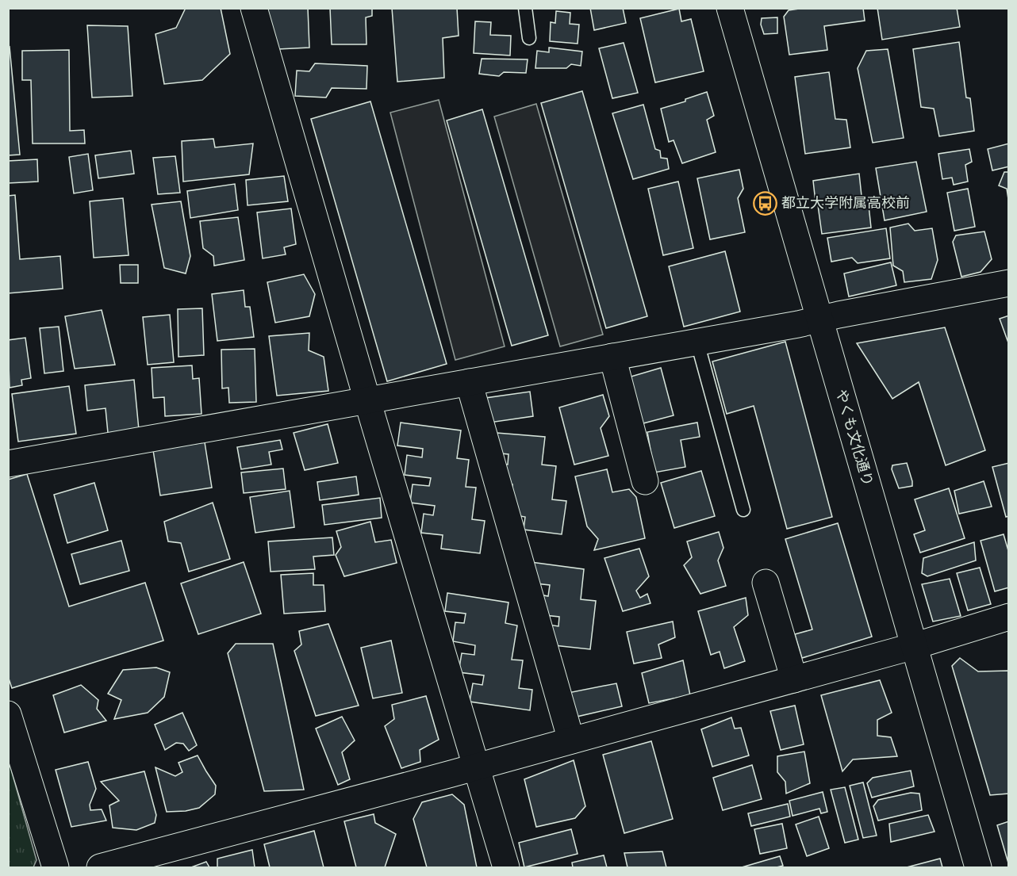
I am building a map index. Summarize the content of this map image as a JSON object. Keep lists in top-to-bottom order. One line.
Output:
{"streets":{"street":["やくも文化通り"]},"places":{"bus stop":["都立大学附属高校前"]}}
